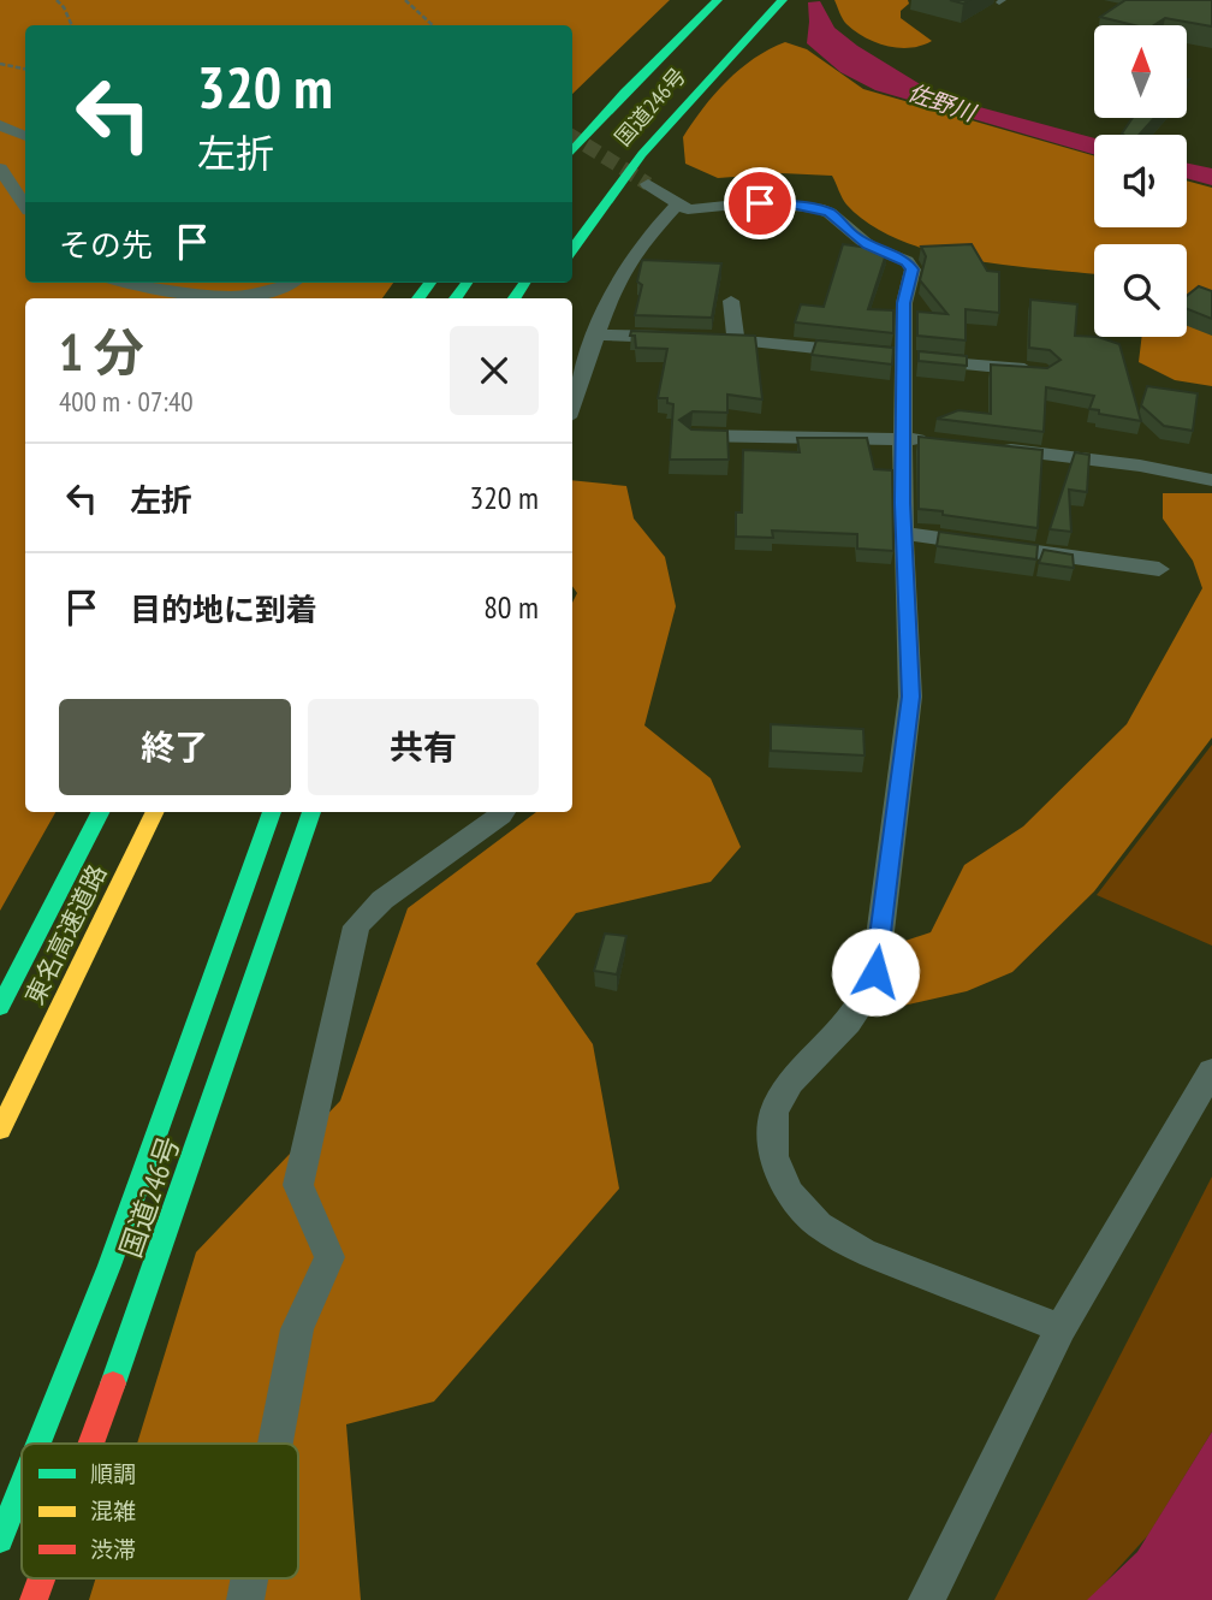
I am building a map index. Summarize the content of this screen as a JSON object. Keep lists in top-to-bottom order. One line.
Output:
{"streets":{"highway":["国道246号","東名高速道路"]},"water":["佐野川"],"legend":["順調","混雑","渋滞"],"north":"top","page":{"turn":["320 m","左折"],"then":"その先","heading":["1 分","400 m · 07:40"],"list":[{"name":"左折","value":"320 m"},{"name":"目的地に到着","value":"80 m"}],"buttons":["終了","共有"]}}
